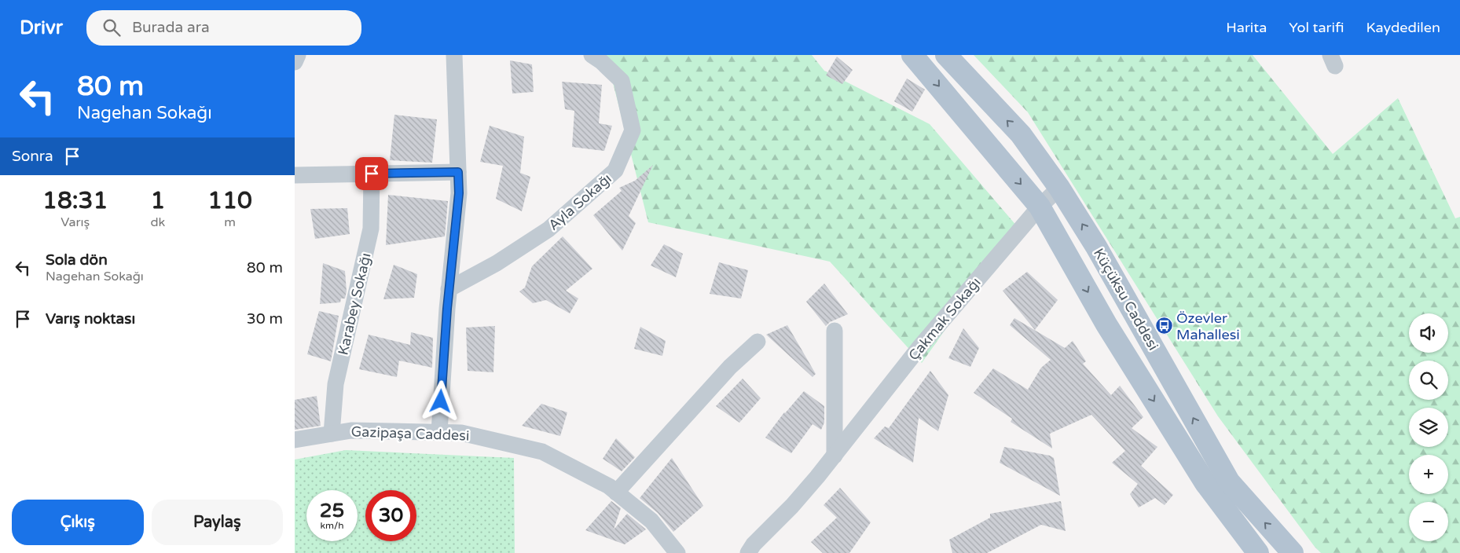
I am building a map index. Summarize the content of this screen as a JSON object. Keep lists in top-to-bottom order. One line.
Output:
{"streets":{"main road":["Küçüksu Caddesi"],"street":["Ayla Sokağı","Karabey Sokağı","Çakmak Sokağı","Gazipaşa Caddesi"]},"crossings":[["Küçüksu Caddesi","Çakmak Sokağı"],["Karabey Sokağı","Gazipaşa Caddesi"]],"places":{"bus stop":["Özevler Mahallesi"]},"page":{"header":"Drivr","search":"Burada ara","nav":["Harita","Yol tarifi","Kaydedilen"],"turn":["80 m","Nagehan Sokağı"],"then":"Sonra","eta":["18:31","Varış","1","dk","110","m"],"list":[{"name":"Sola dön","note":"Nagehan Sokağı","value":"80 m"},{"name":"Varış noktası","value":"30 m"}],"map_buttons":["+","−"],"speed":"25 km/h","limit":"30","buttons":["Çıkış","Paylaş"]}}
